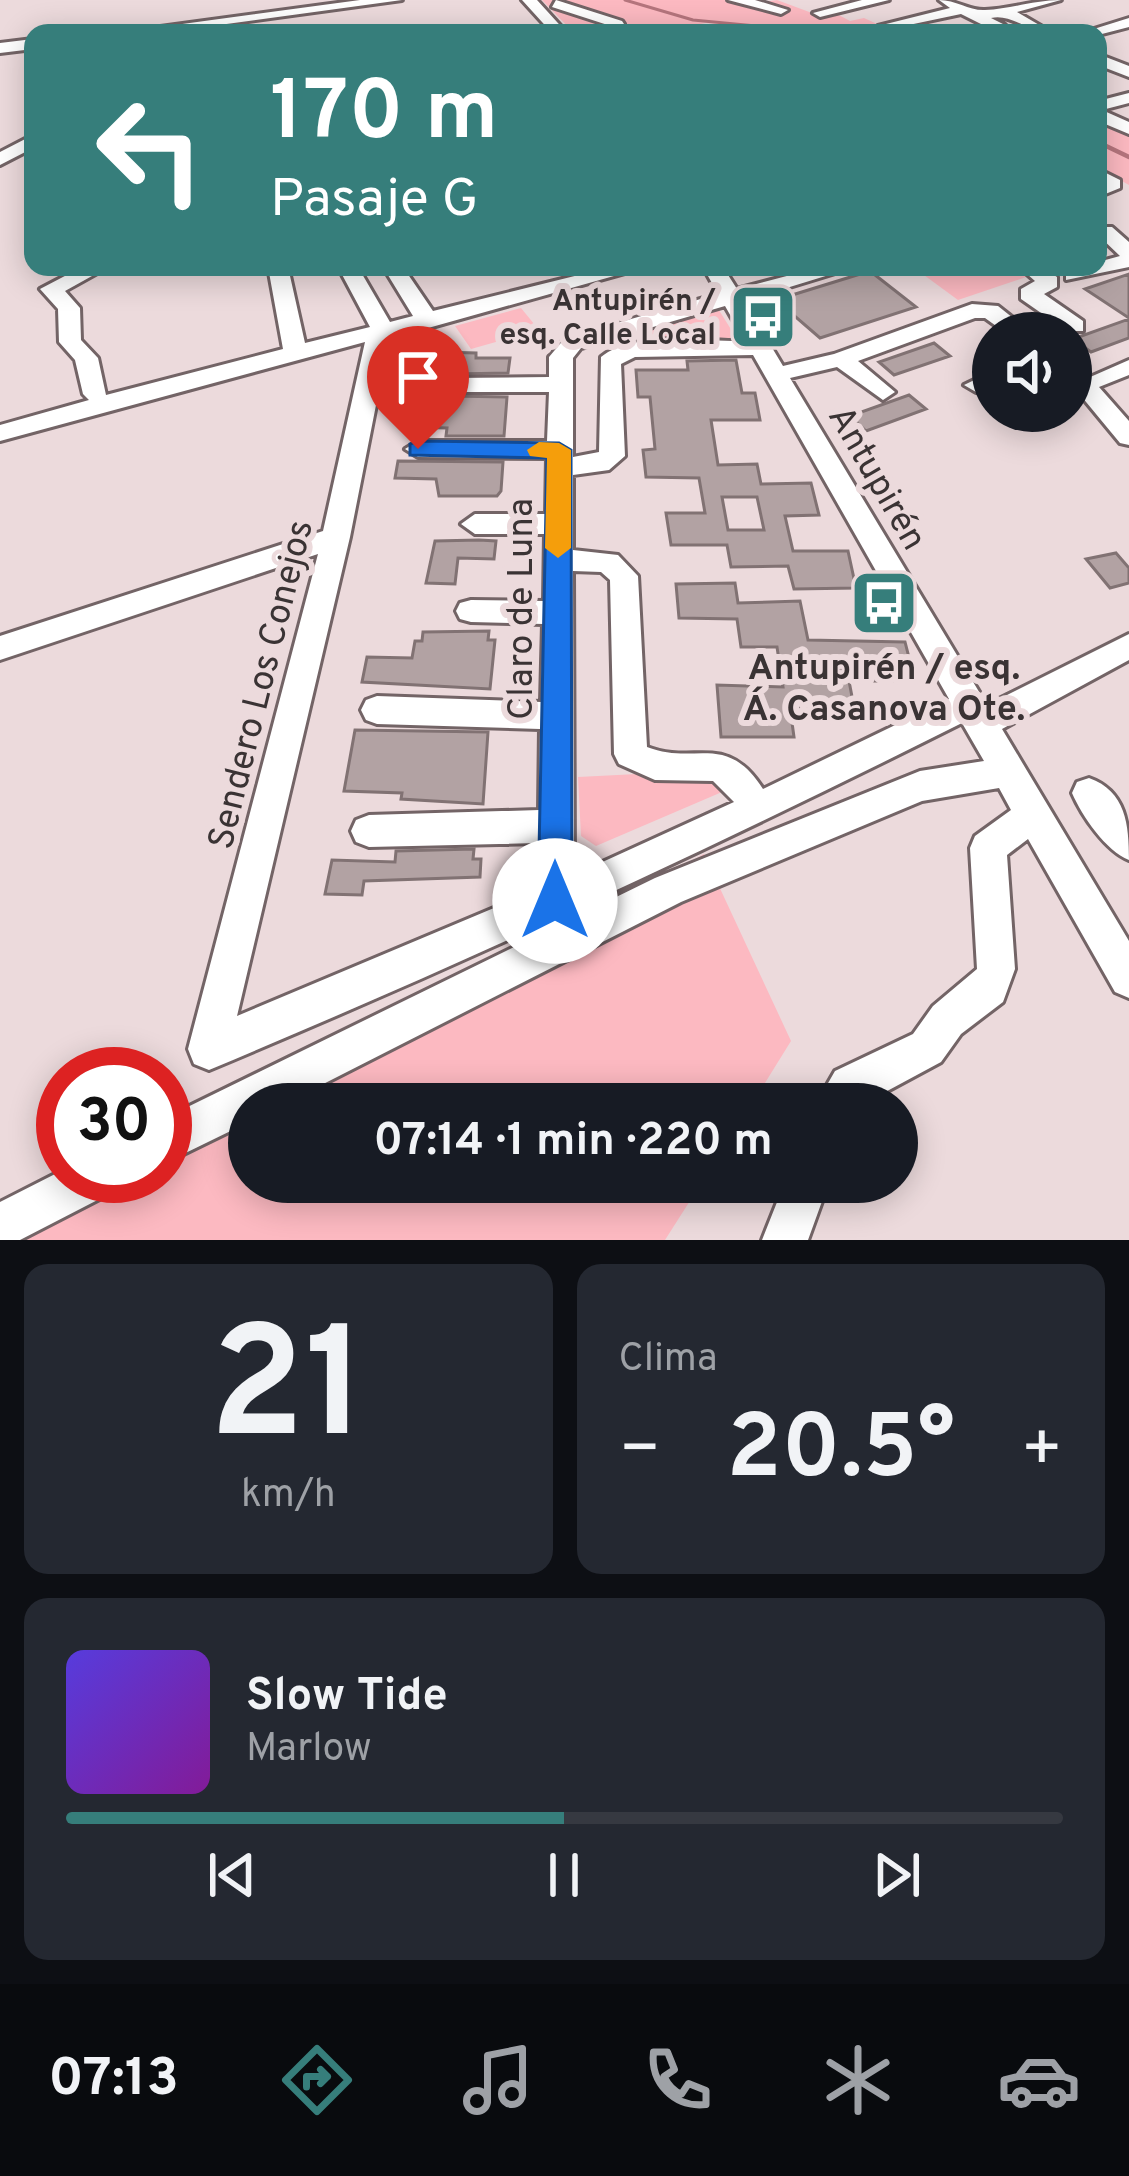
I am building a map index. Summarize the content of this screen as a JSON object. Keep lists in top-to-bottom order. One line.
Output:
{"streets":{"street":["Antupirén","Claro de Luna","Sendero Los Conejos"]},"crossings":[["Claro de Luna","Sendero Los Conejos"]],"places":{"bus stop":["Antupirén / esq. Calle Local","Antupirén / esq. Á. Casanova Ote."]},"page":{"turn":["170 m","Pasaje G"],"limit":"30","trip":"07:14 · 1 min · 220 m","tile":[["21","km/h"],"Clima"],"heat":["−","20.5°","+"],"song":["Slow Tide","Marlow"],"tabs":"07:13"}}
